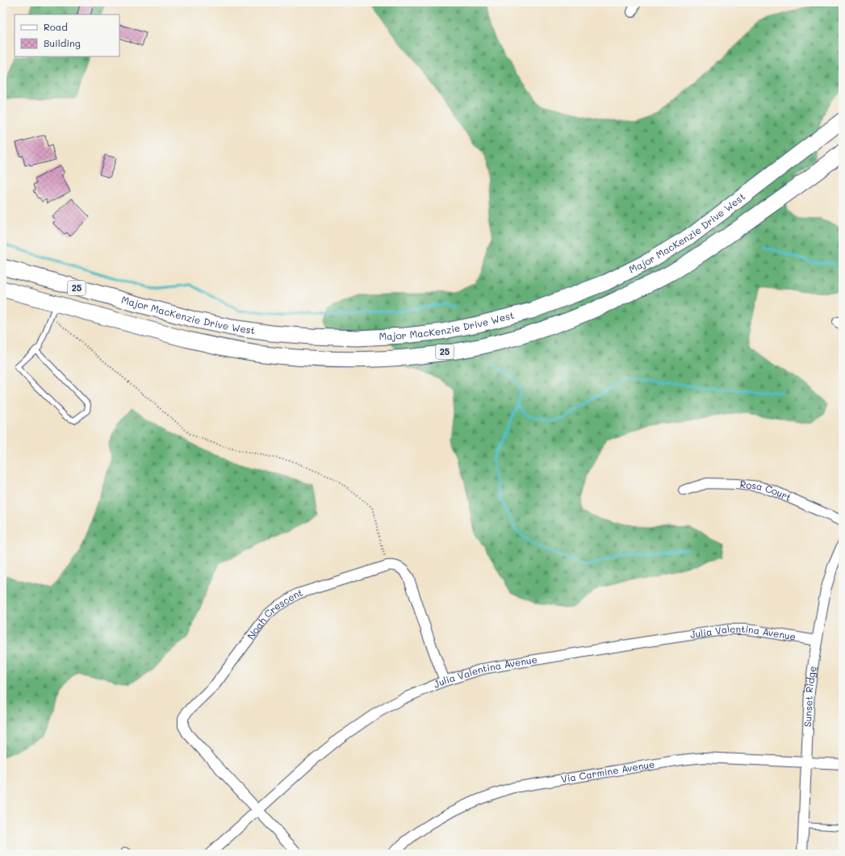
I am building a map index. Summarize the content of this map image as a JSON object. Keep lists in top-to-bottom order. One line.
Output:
{"streets":{"main road":["Major MacKenzie Drive West","25"],"street":["Rosa Court","Noah Crescent","Julia Valentina Avenue","Sunset Ridge","Via Carmine Avenue"]},"crossings":[["Noah Crescent","Julia Valentina Avenue"],["Julia Valentina Avenue","Sunset Ridge"],["Sunset Ridge","Via Carmine Avenue"]],"legend":["Road","Building"]}
